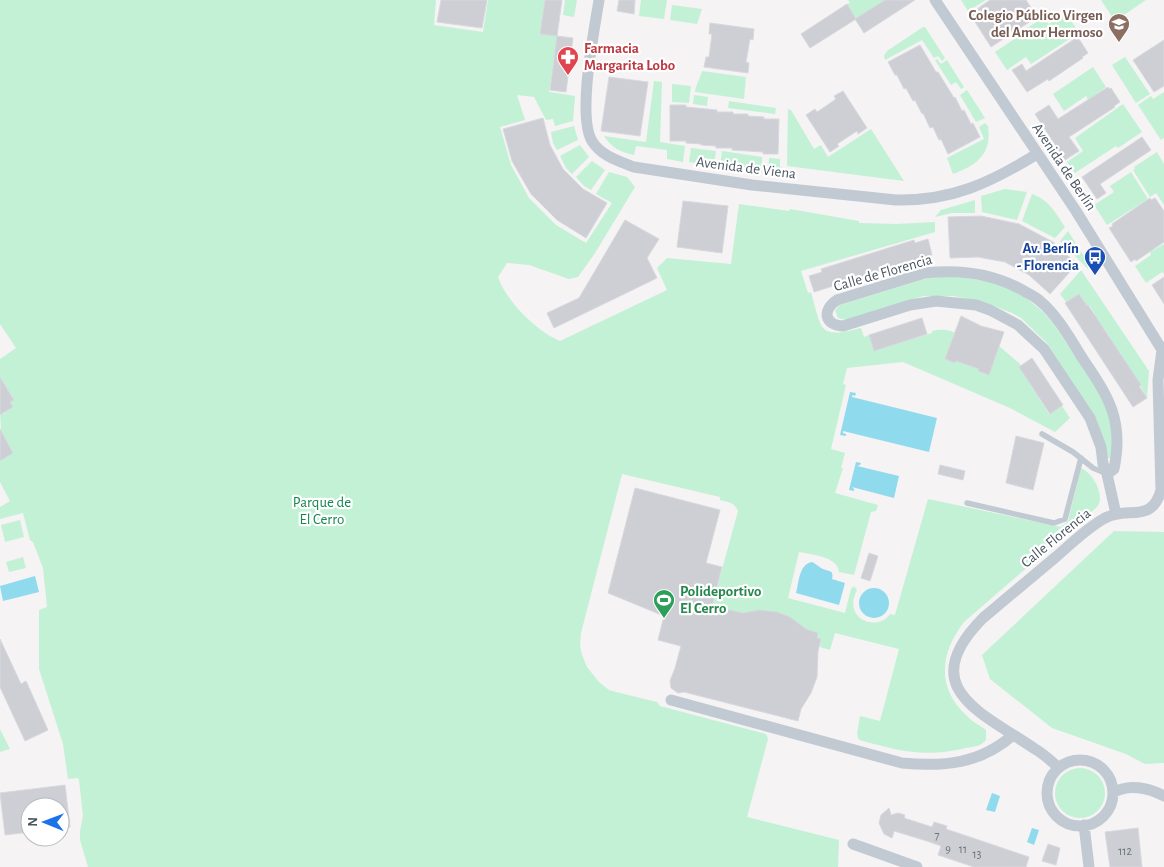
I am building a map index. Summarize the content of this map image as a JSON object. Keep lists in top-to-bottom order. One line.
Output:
{"streets":{"street":["Avenida de Berlín","Avenida de Viena","Calle de Florencia","Calle Florencia"]},"crossings":[["Avenida de Berlín","Avenida de Viena"],["Avenida de Berlín","Calle Florencia"],["Calle de Florencia","Calle Florencia"]],"parks":["Parque de El Cerro"],"places":{"school or university":["Colegio Público Virgen del Amor Hermoso"],"pharmacy":["Farmacia Margarita Lobo"],"bus stop":["Av. Berlín - Florencia"],"sports":["Polideportivo El Cerro"]},"house_numbers":["7","9","11","112","13"],"north":"left"}
